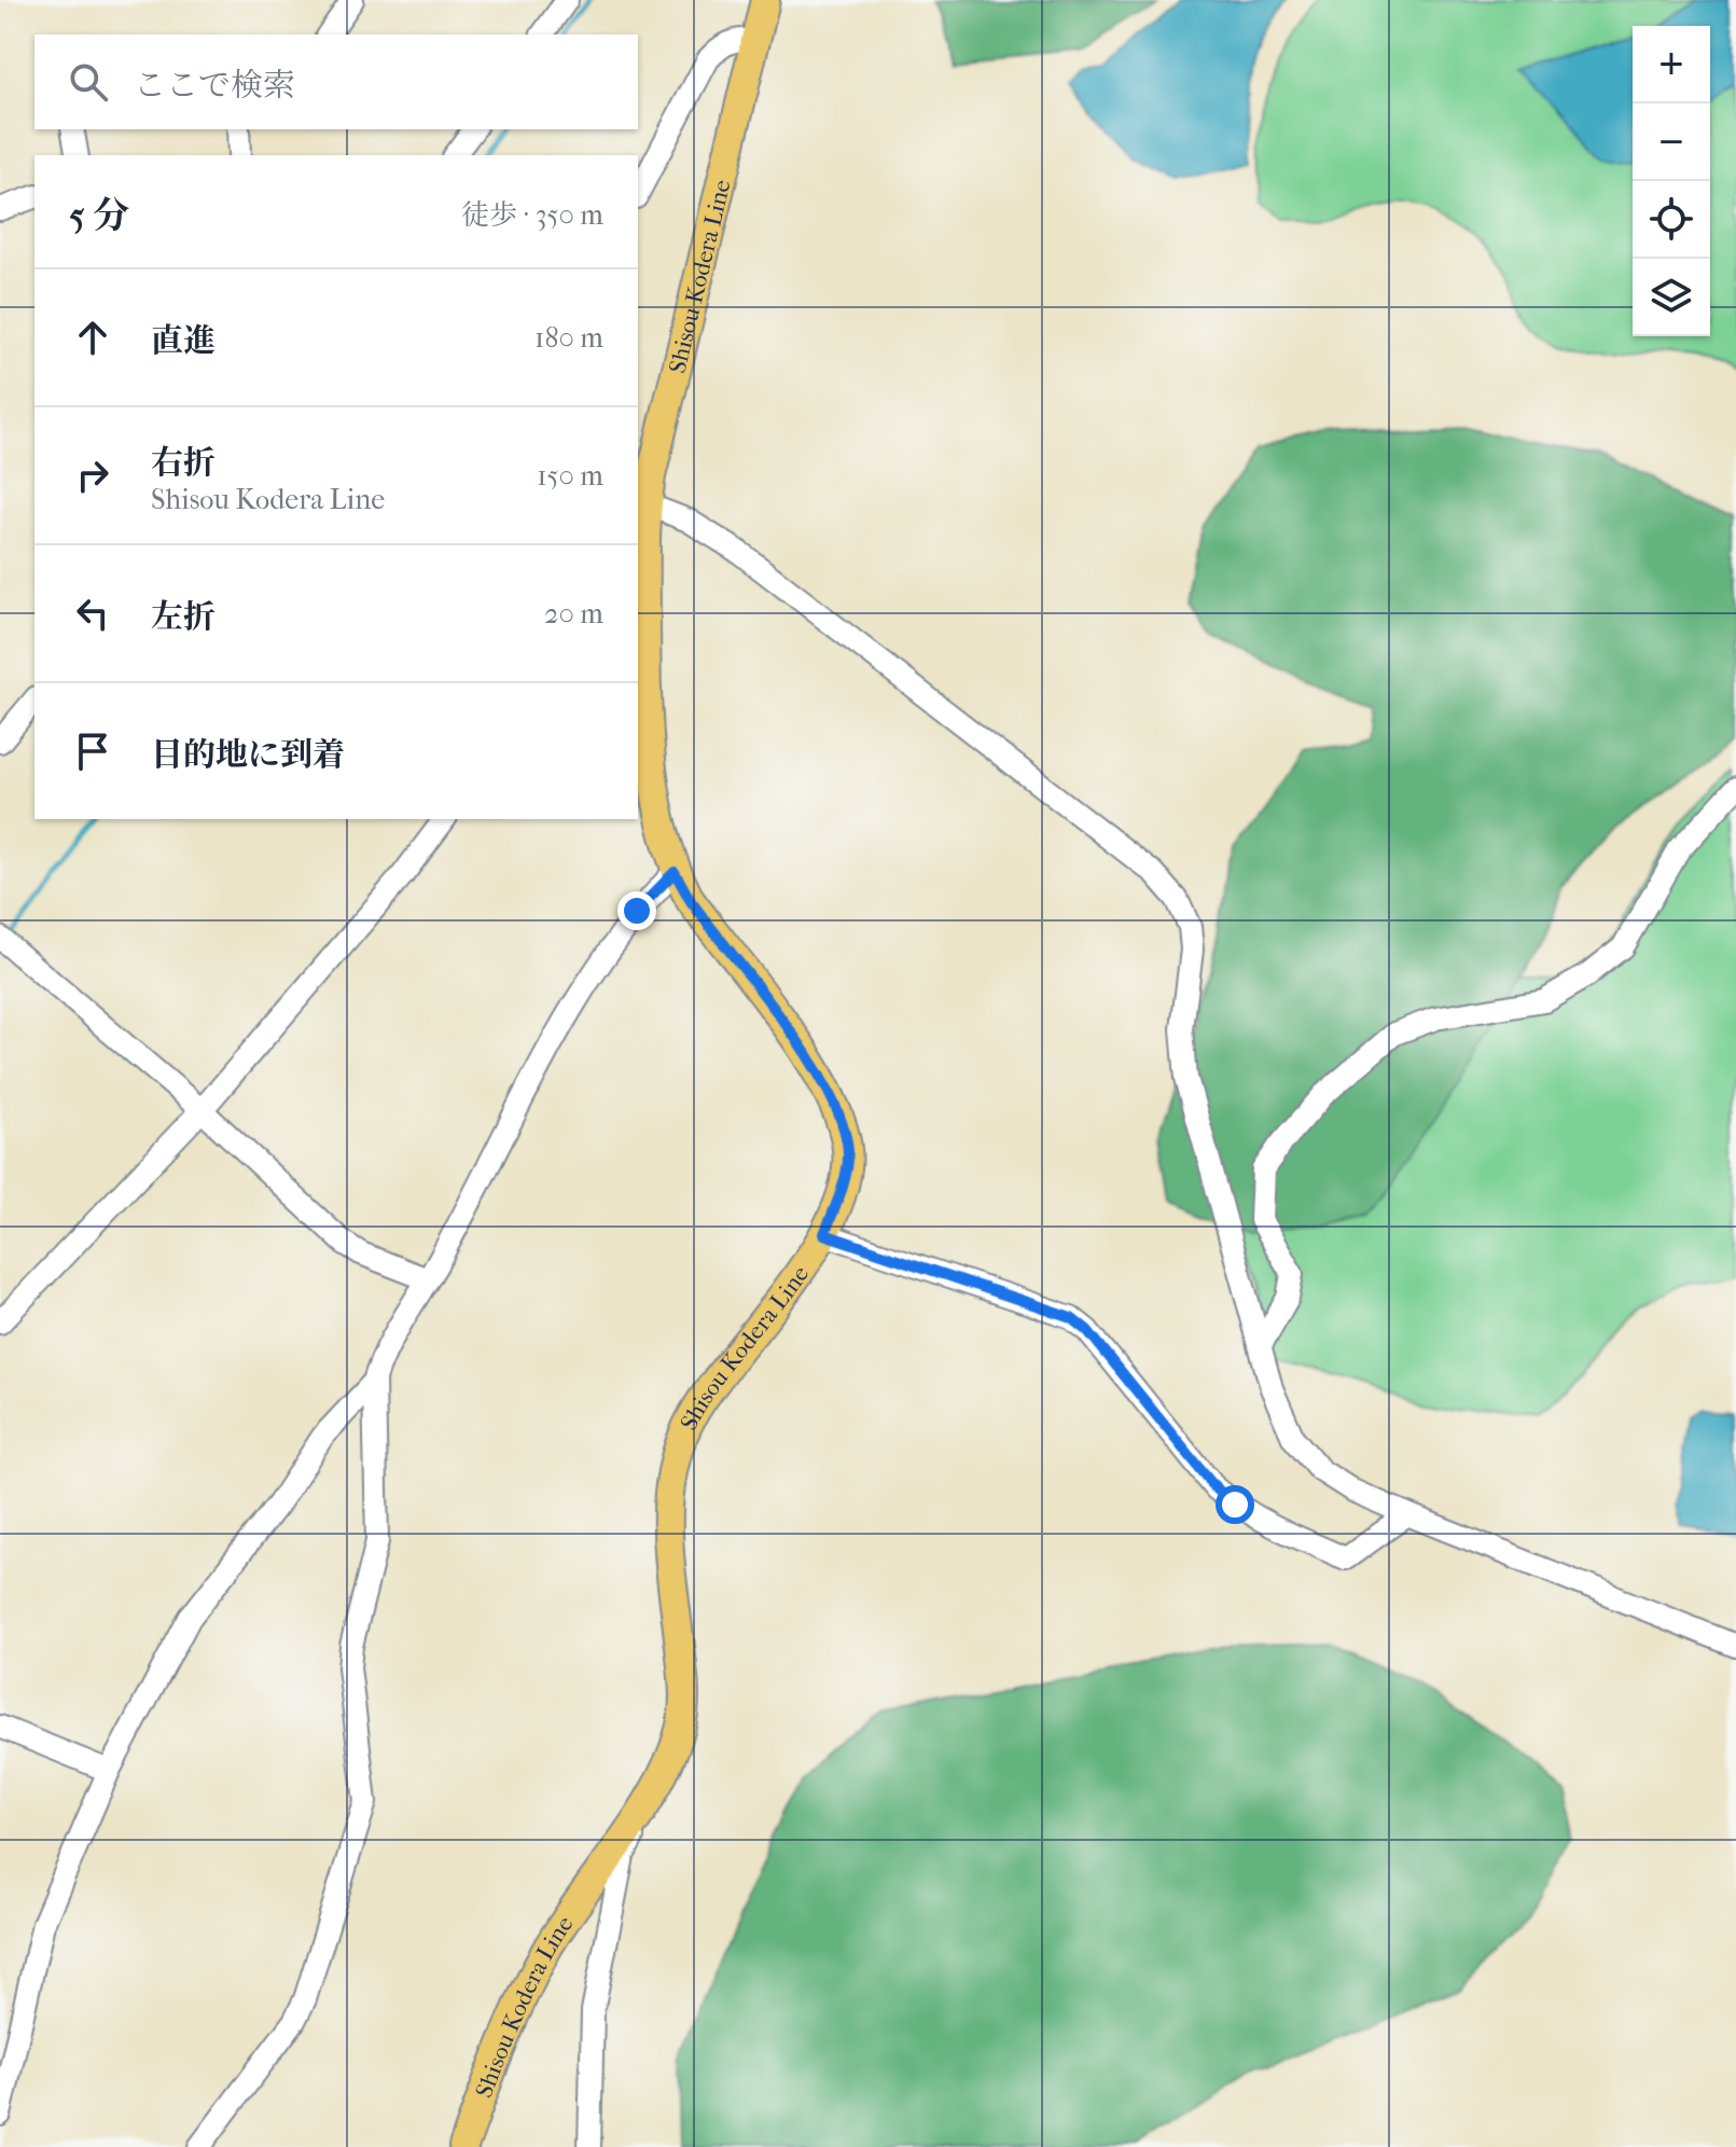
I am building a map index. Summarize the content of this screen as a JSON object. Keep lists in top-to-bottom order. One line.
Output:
{"streets":{"main road":["Shisou Kodera Line"]},"page":{"map_buttons":["+","−"],"search":"ここで検索","heading":["5 分","徒歩 · 350 m"],"list":[["直進","180 m"],["右折","Shisou Kodera Line","150 m"],["左折","20 m"],"目的地に到着"]}}
